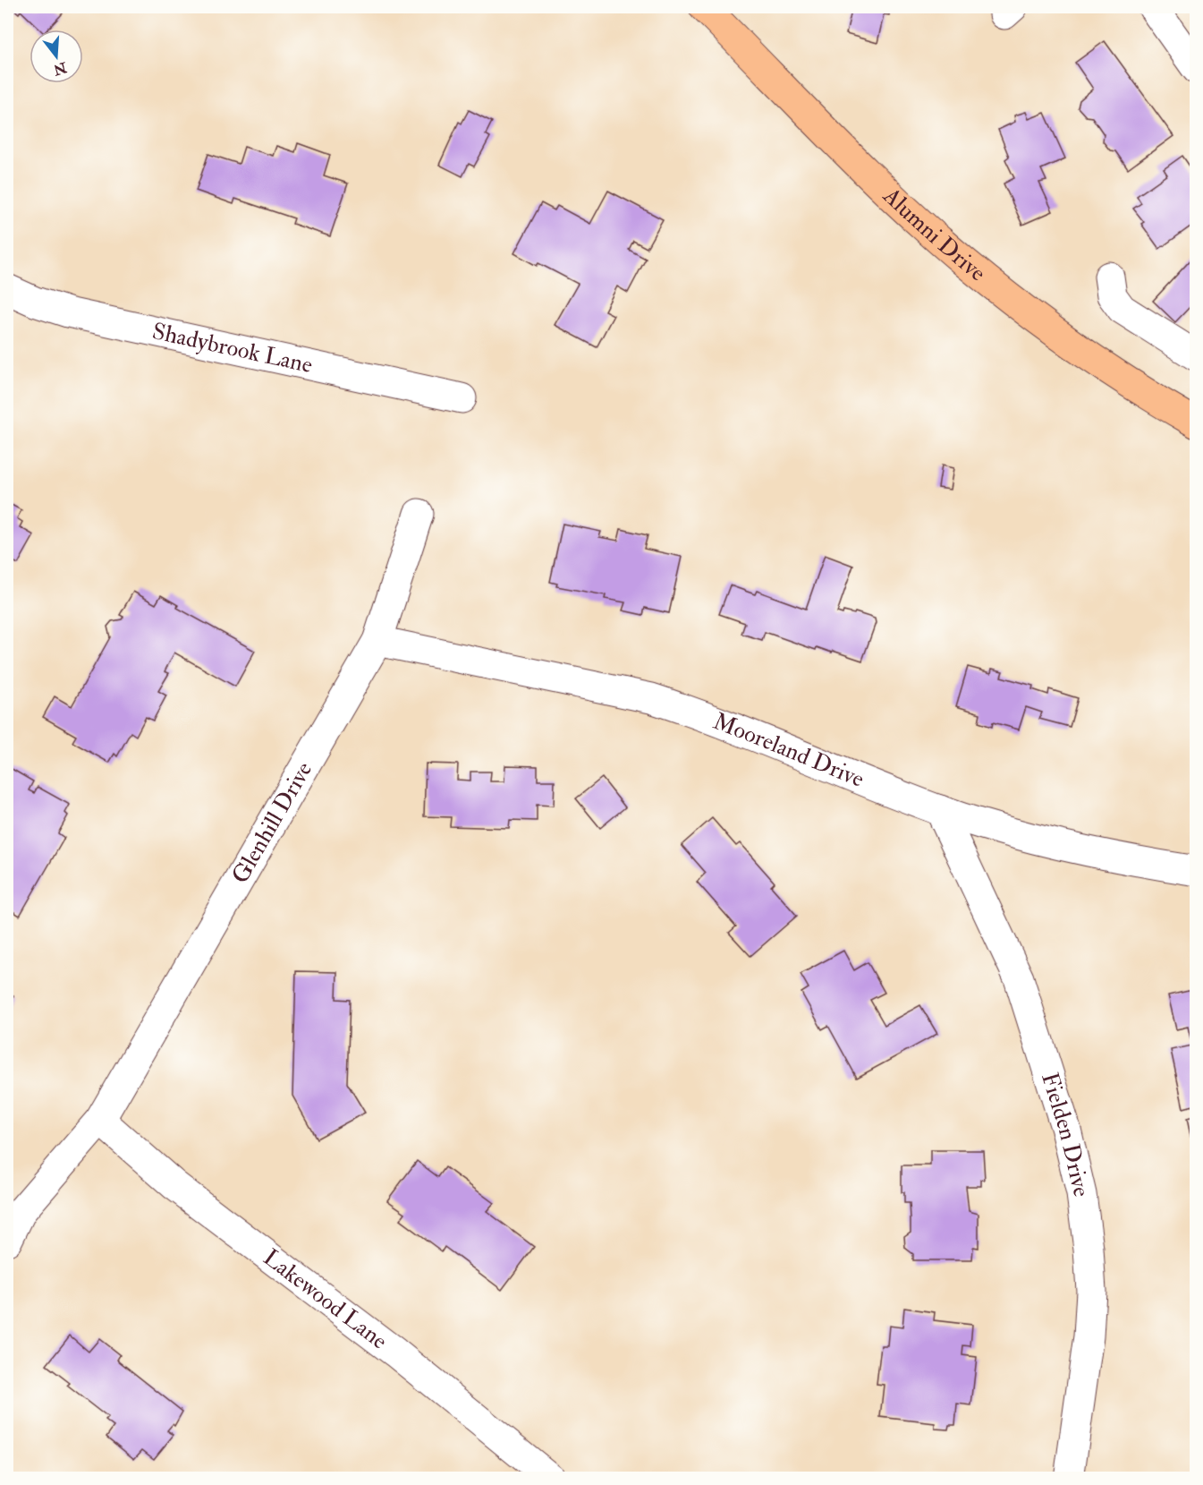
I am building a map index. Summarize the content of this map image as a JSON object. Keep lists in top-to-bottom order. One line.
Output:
{"streets":{"main road":["Alumni Drive"],"street":["Shadybrook Lane","Mooreland Drive","Glenhill Drive","Fielden Drive","Lakewood Lane"]},"crossings":[["Mooreland Drive","Glenhill Drive"],["Mooreland Drive","Fielden Drive"],["Glenhill Drive","Lakewood Lane"]],"north":"bottom"}
